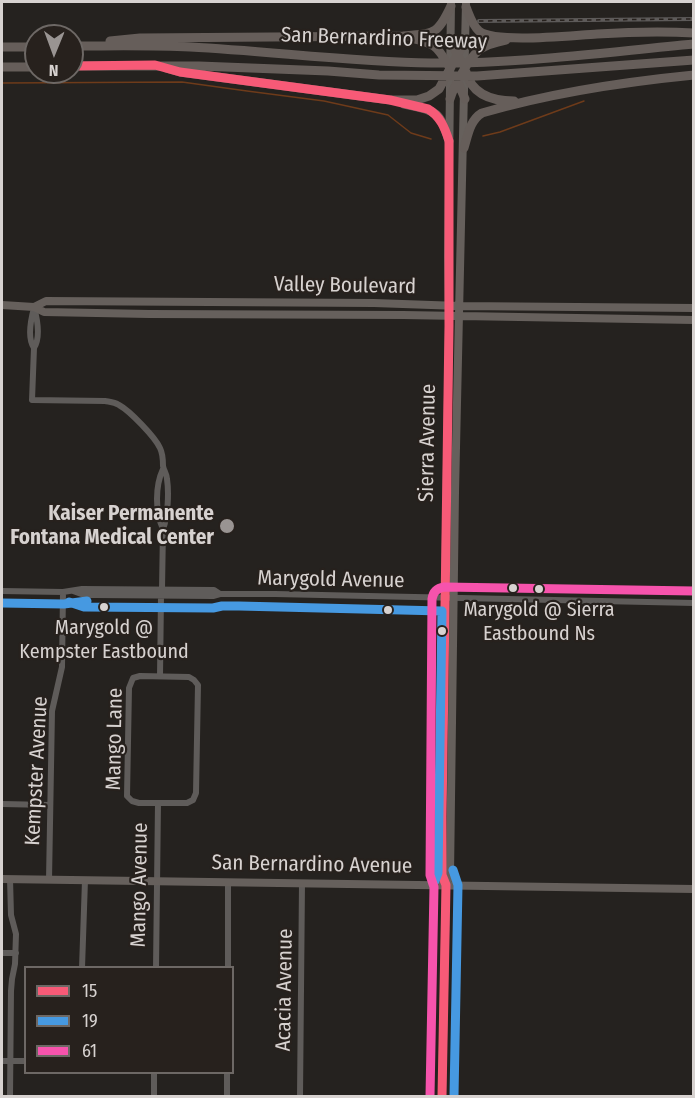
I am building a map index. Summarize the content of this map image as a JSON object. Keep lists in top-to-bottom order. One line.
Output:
{"streets":{"highway":["San Bernardino Freeway"],"main road":["Valley Boulevard","Sierra Avenue","San Bernardino Avenue"],"street":["Marygold Avenue","Mango Lane","Kempster Avenue","Mango Avenue","Acacia Avenue"]},"crossings":[["Valley Boulevard","Sierra Avenue"],["Sierra Avenue","Marygold Avenue"],["Sierra Avenue","San Bernardino Avenue"],["Marygold Avenue","Kempster Avenue"],["Mango Lane","Mango Avenue"],["Kempster Avenue","San Bernardino Avenue"],["San Bernardino Avenue","Mango Avenue"],["San Bernardino Avenue","Acacia Avenue"]],"places":["Kaiser Permanente Fontana Medical Center","Marygold @ Sierra Eastbound Ns","Marygold @ Kempster Eastbound"],"lines":["transit line 15","transit line 61","transit line 19"],"legend":["15","19","61"],"north":"bottom"}
